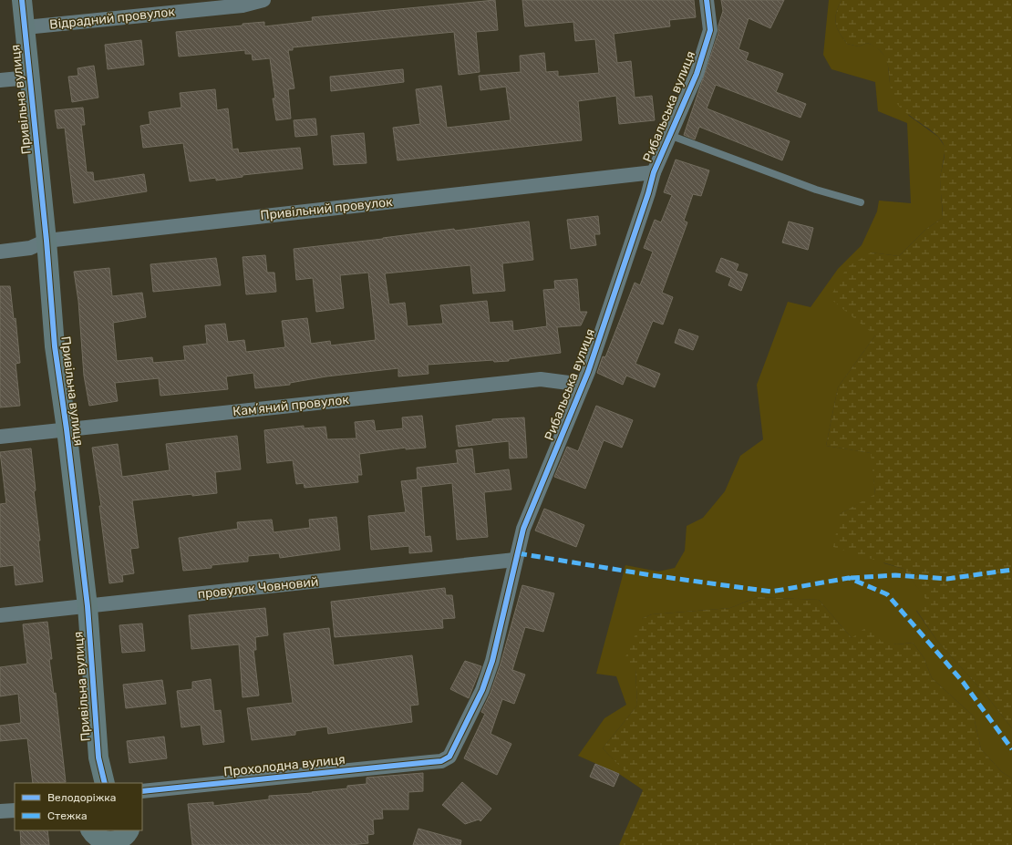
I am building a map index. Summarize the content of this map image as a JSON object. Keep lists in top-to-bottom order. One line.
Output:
{"streets":{"street":["Відрадний провулок","Привільна вулиця","Рибальська вулиця","Привільний провулок","Камʼяний провулок","провулок Човновий","Прохолодна вулиця"]},"crossings":[["Відрадний провулок","Привільна вулиця"],["Привільна вулиця","Привільний провулок"],["Привільна вулиця","Камʼяний провулок"],["Привільна вулиця","провулок Човновий"],["Рибальська вулиця","Привільний провулок"],["Рибальська вулиця","Камʼяний провулок"],["Рибальська вулиця","провулок Човновий"],["Рибальська вулиця","Прохолодна вулиця"]],"legend":["Велодоріжка","Стежка"]}
